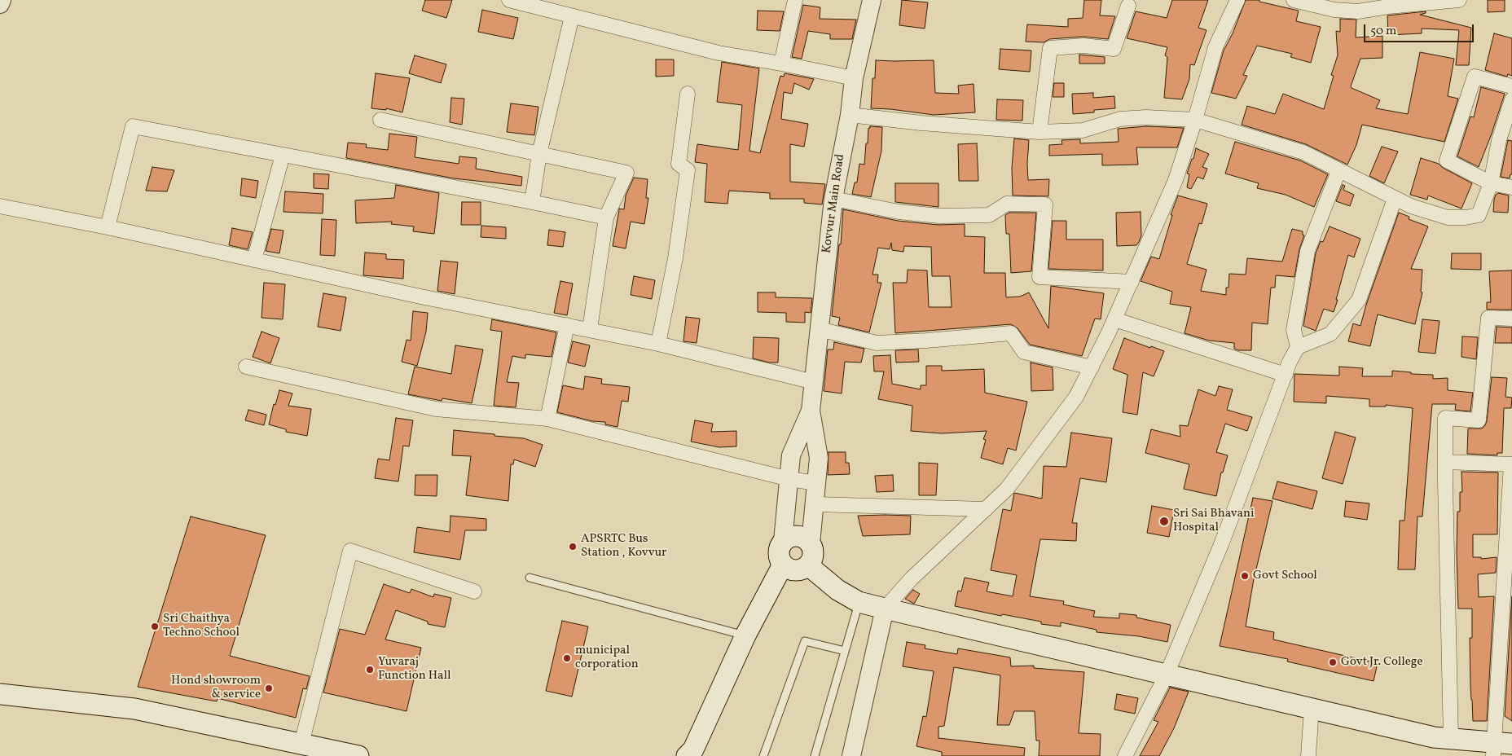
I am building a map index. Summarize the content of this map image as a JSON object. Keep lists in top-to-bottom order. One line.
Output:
{"streets":{"street":["Kovvur Main Road"]},"places":["Sri Sai Bhavani Hospital","APSRTC Bus Station , Kovvur","Govt School","Sri Chaithya Techno School","municipal corporation","Govt Jr. College","Yuvaraj Function Hall","Hond showroom & service"],"scale_bar":"50 m"}
